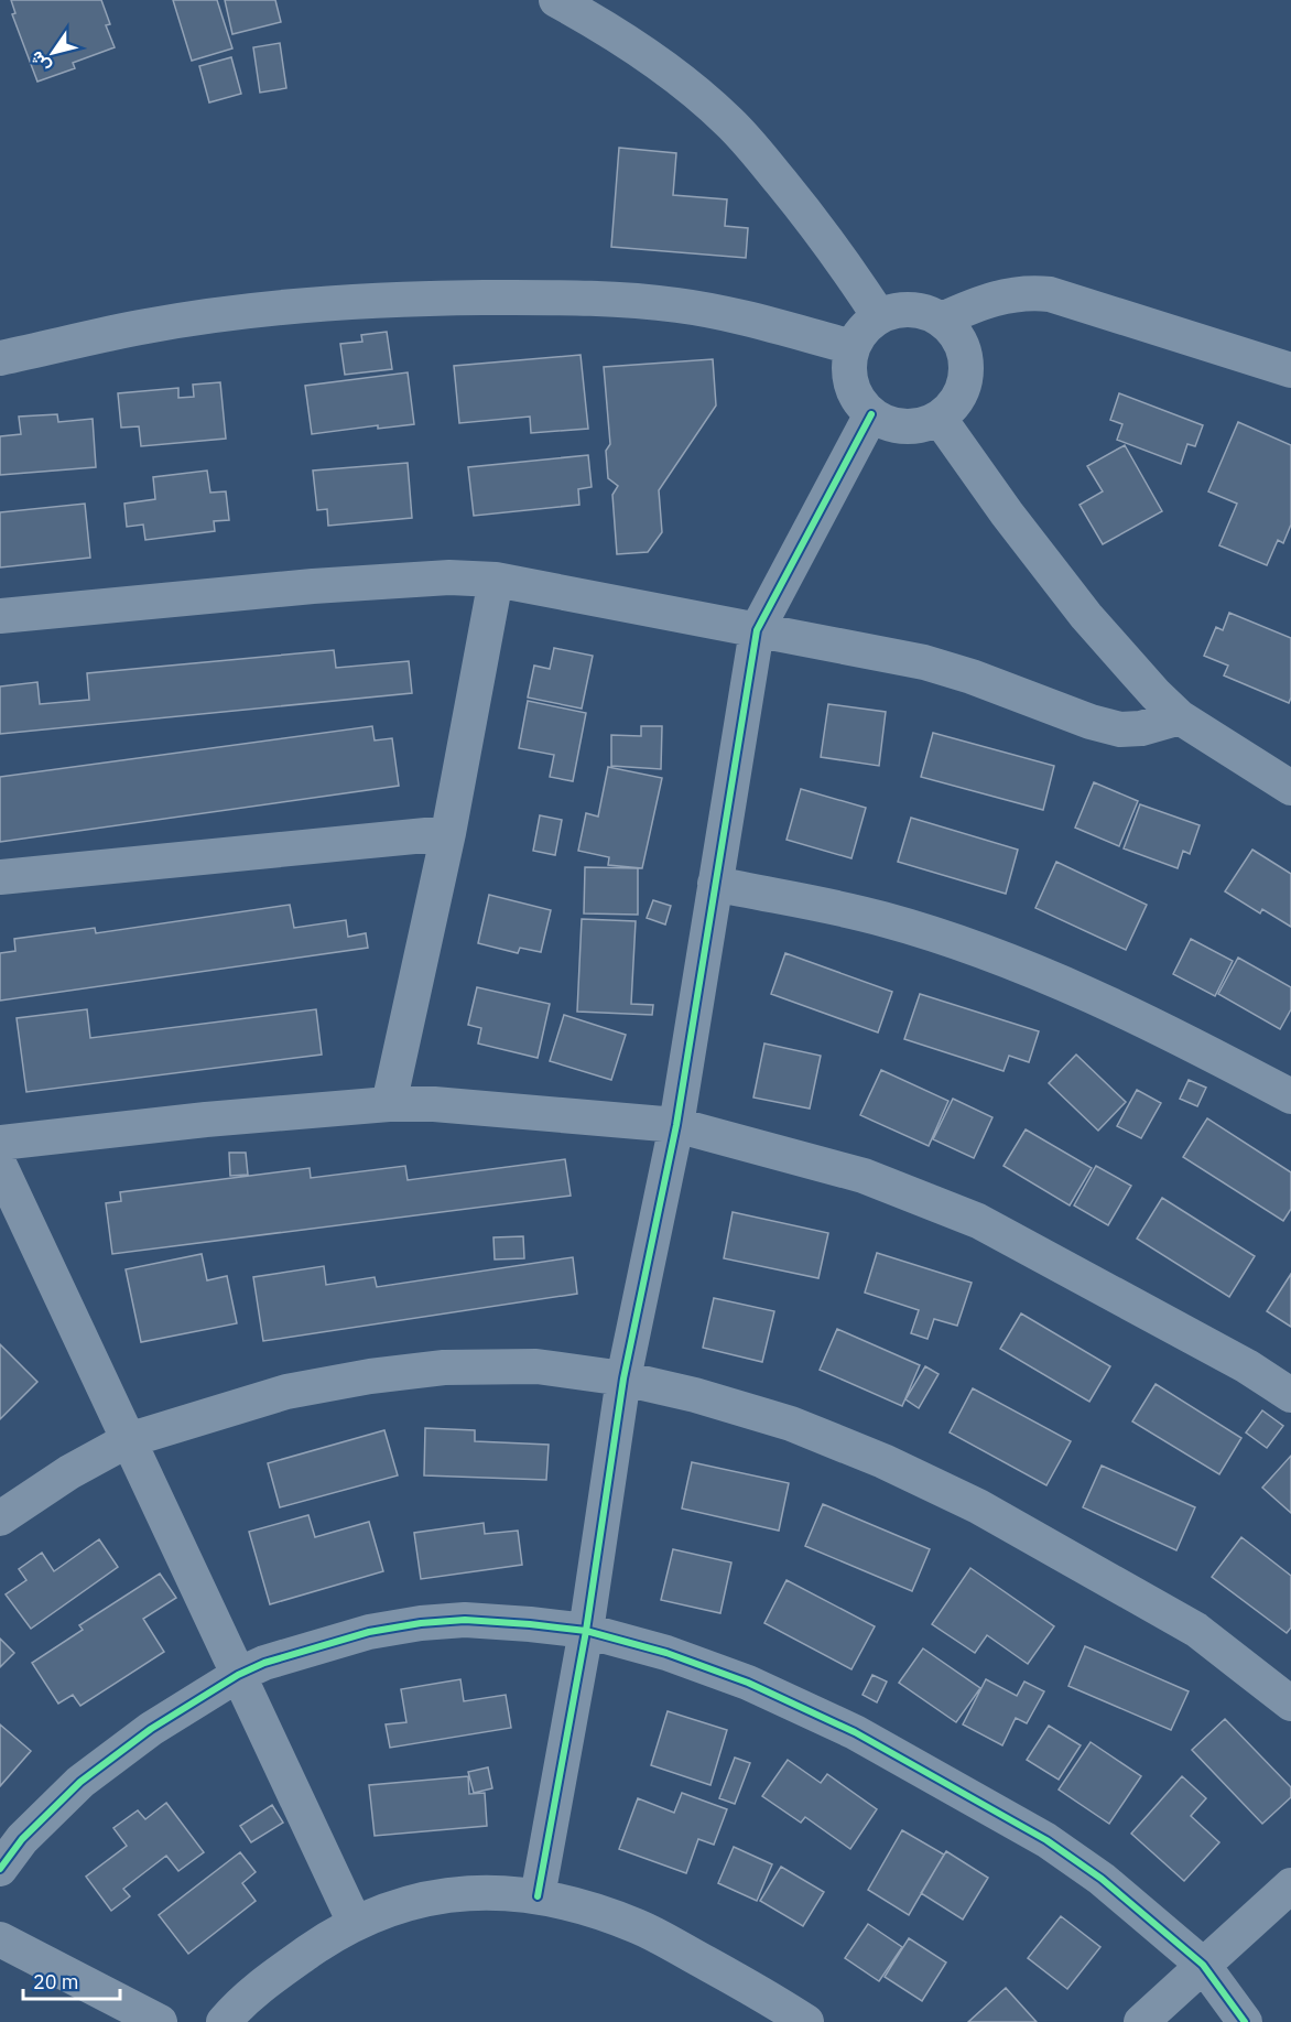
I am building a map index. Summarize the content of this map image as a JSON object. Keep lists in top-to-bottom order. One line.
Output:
{"scale_bar":"20 m","north":"bottom left"}
